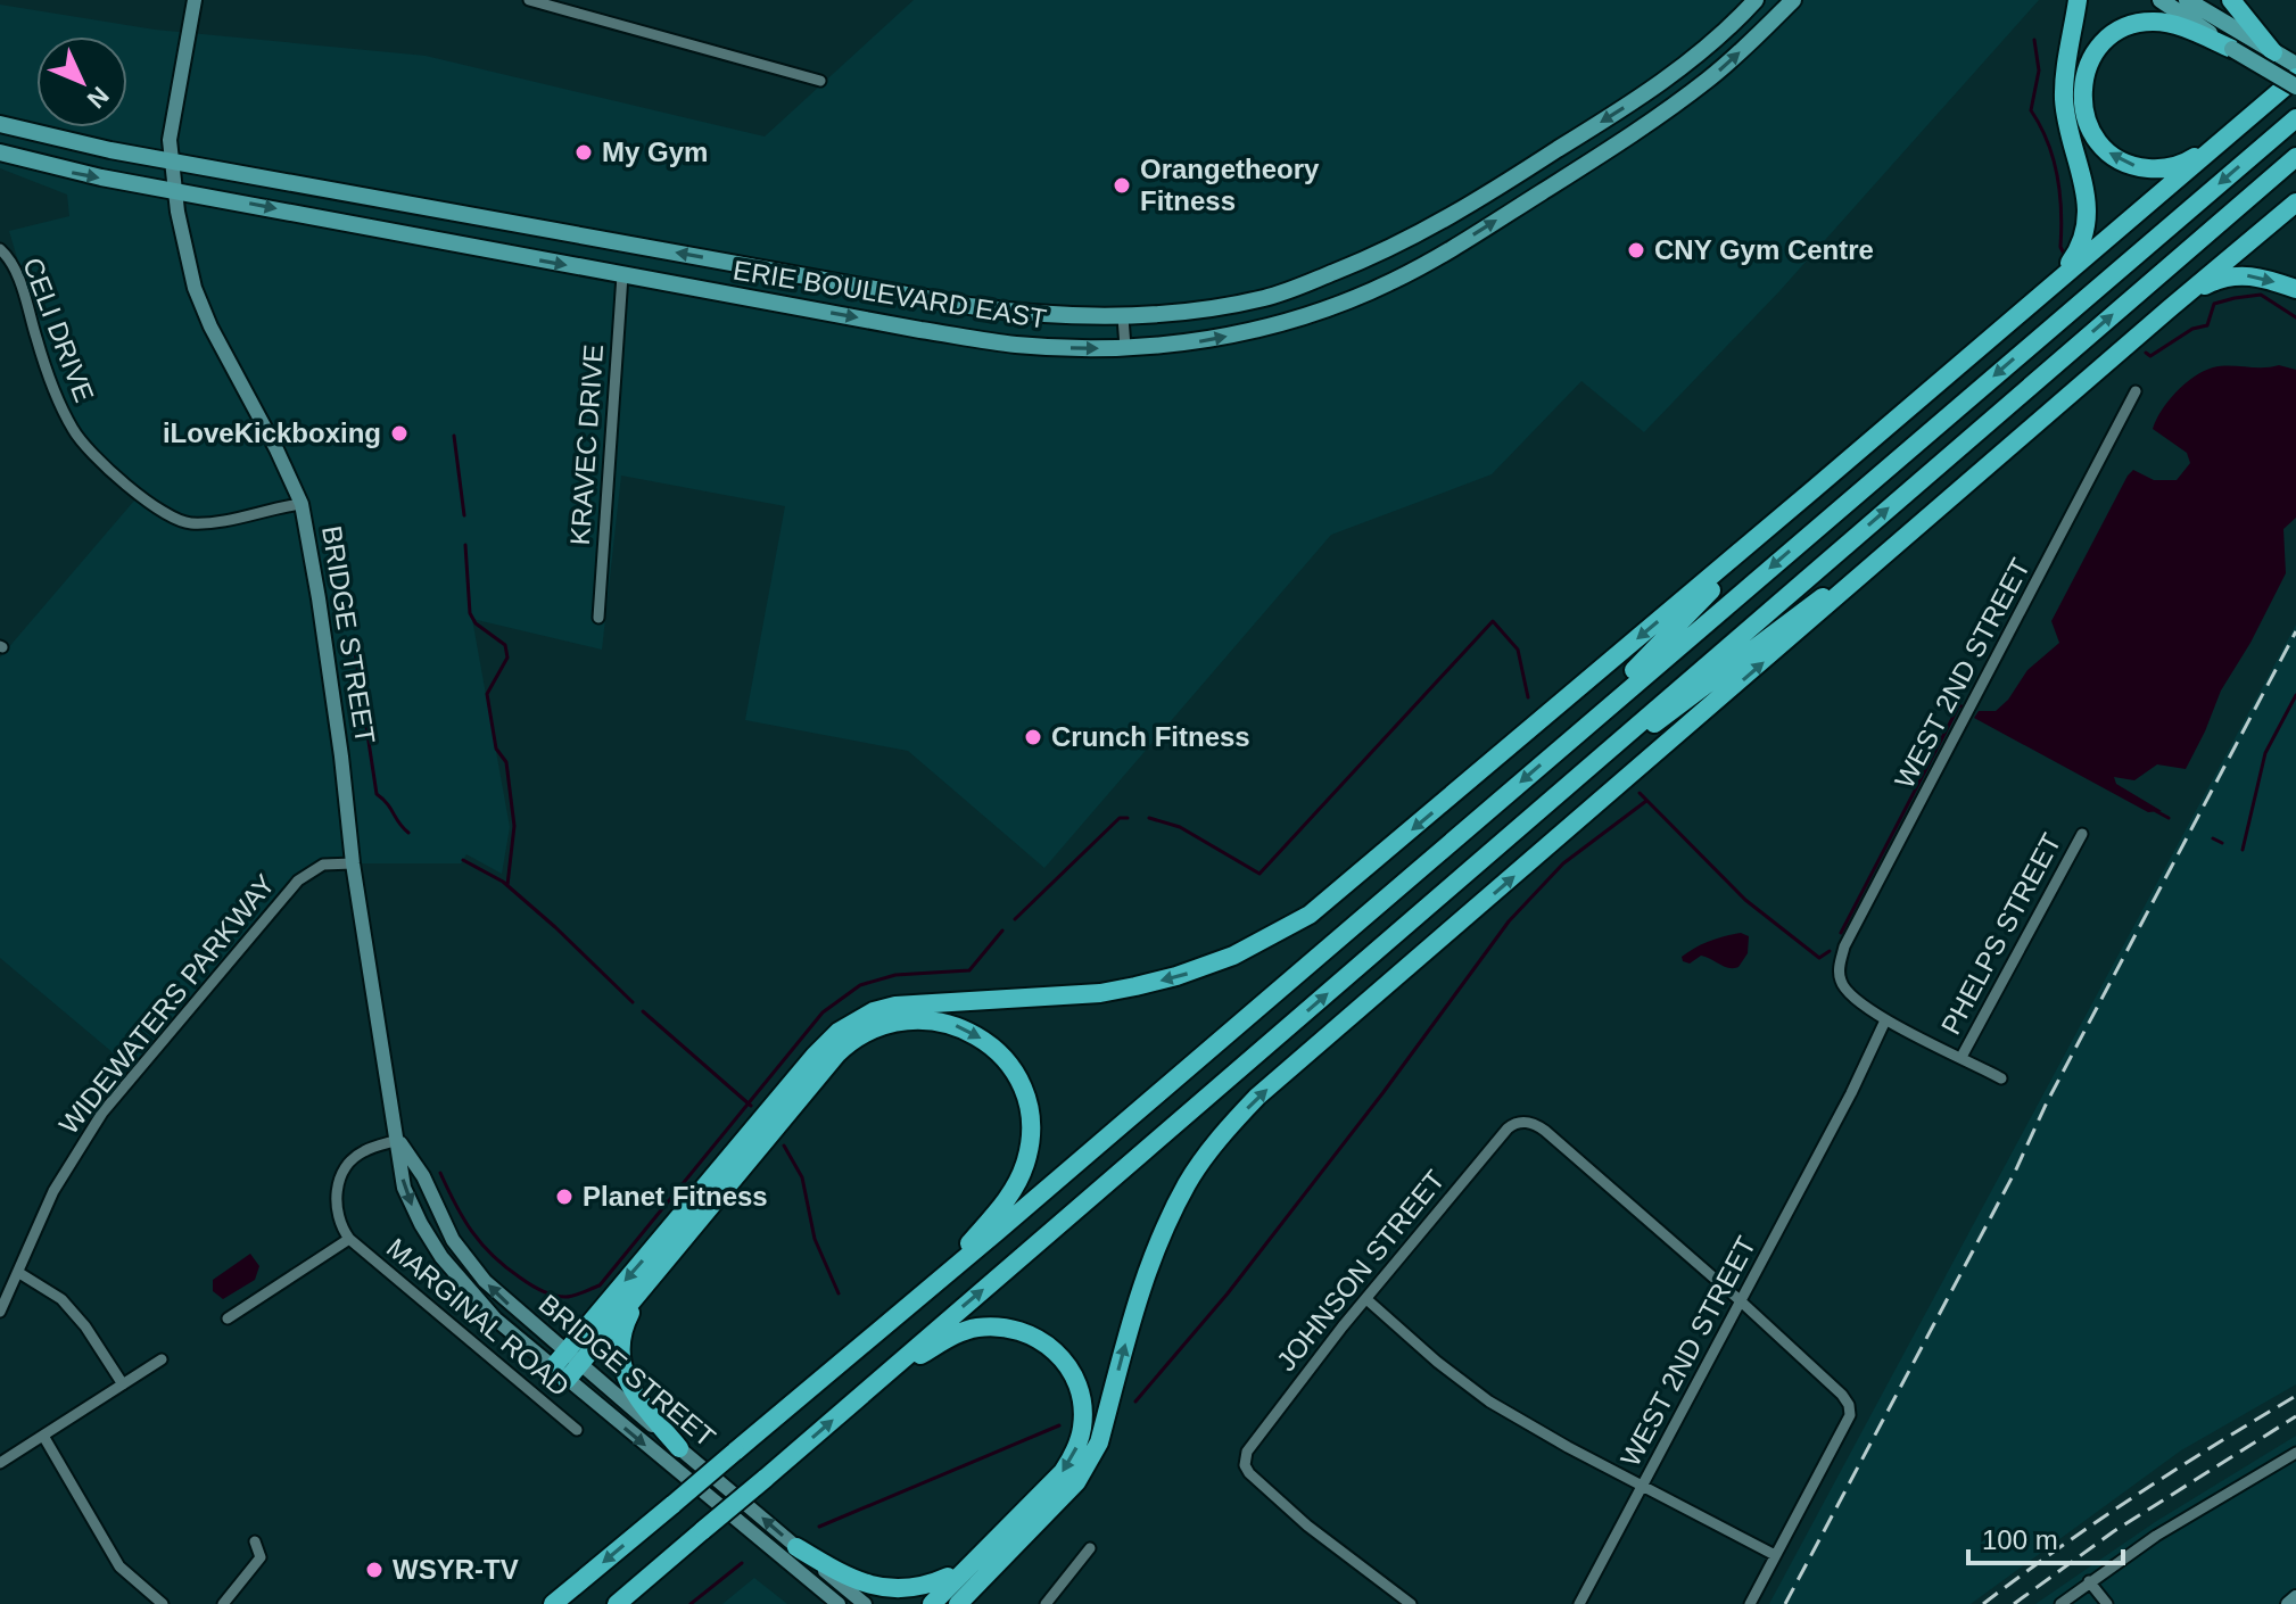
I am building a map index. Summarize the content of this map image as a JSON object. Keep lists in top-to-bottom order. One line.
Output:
{"streets":{"main road":["ERIE BOULEVARD EAST","BRIDGE STREET"],"street":["CELI DRIVE","KRAVEC DRIVE","WEST 2ND STREET","PHELPS STREET","WIDEWATERS PARKWAY","JOHNSON STREET","MARGINAL ROAD"]},"crossings":[["ERIE BOULEVARD EAST","KRAVEC DRIVE"],["ERIE BOULEVARD EAST","BRIDGE STREET"],["CELI DRIVE","BRIDGE STREET"],["BRIDGE STREET","WIDEWATERS PARKWAY"],["WEST 2ND STREET","JOHNSON STREET"]],"places":["My Gym","Orangetheory Fitness","CNY Gym Centre","iLoveKickboxing","Crunch Fitness","Planet Fitness","WSYR-TV"],"scale_bar":"100 m","north":"bottom right"}
